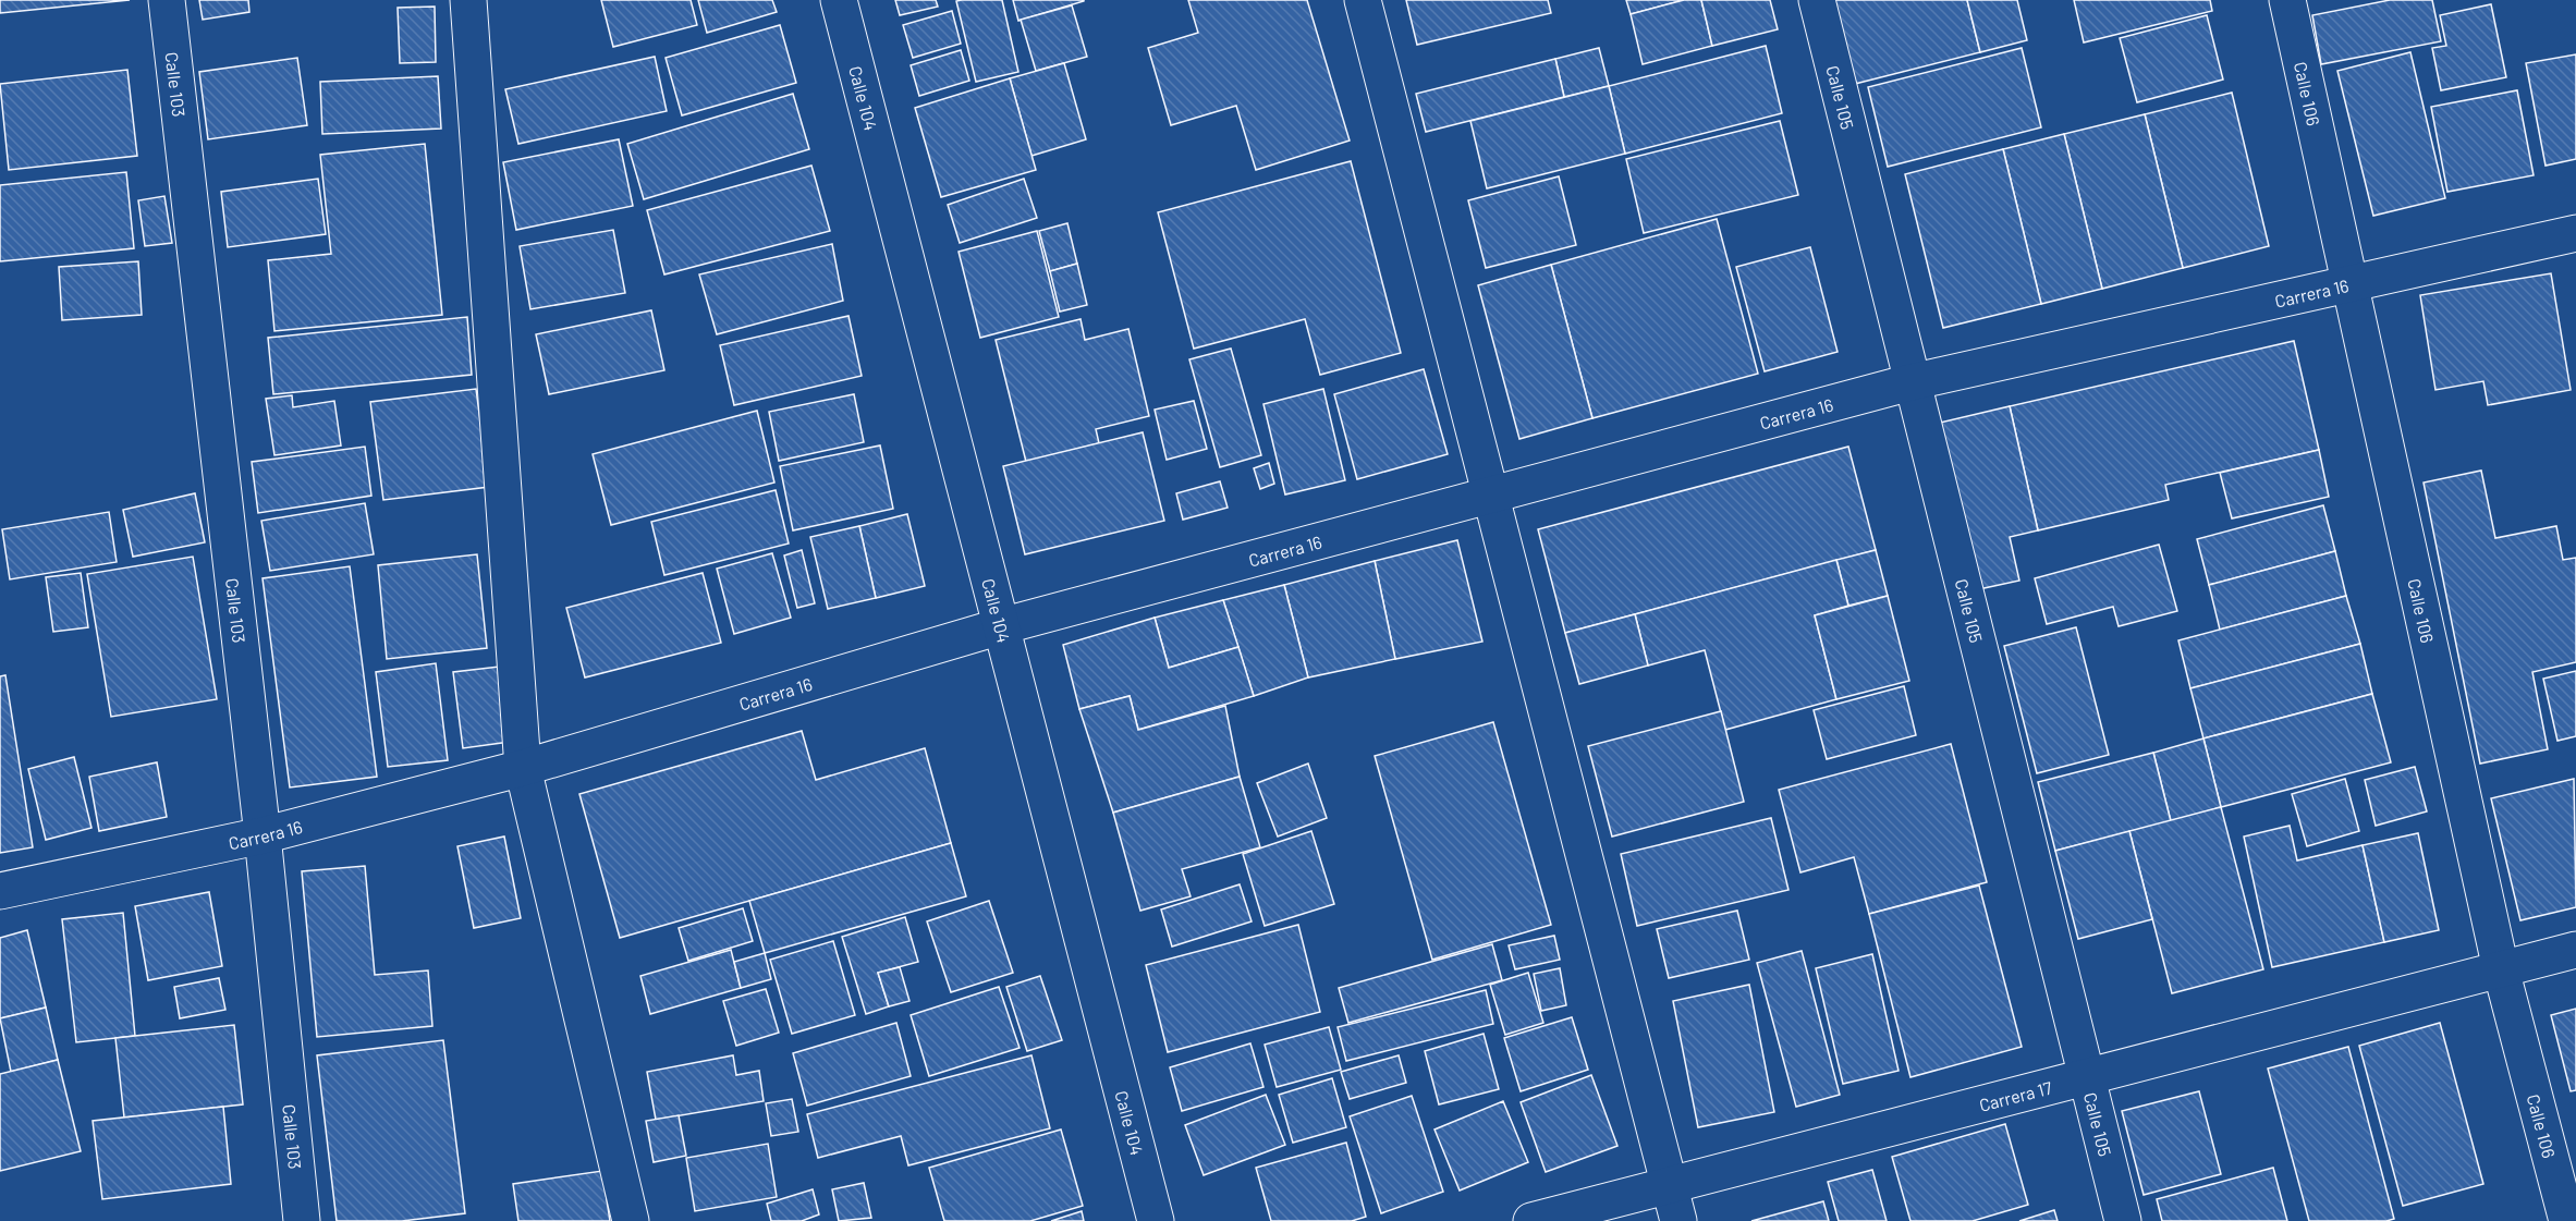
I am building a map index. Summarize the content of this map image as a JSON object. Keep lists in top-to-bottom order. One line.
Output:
{"streets":{"street":["Calle 103","Calle 106","Calle 105","Calle 104","Carrera 16","Carrera 17"]},"crossings":[["Calle 103","Carrera 16"],["Calle 106","Carrera 16"],["Calle 106","Carrera 17"],["Calle 105","Carrera 16"],["Calle 105","Carrera 17"],["Calle 104","Carrera 16"]]}
